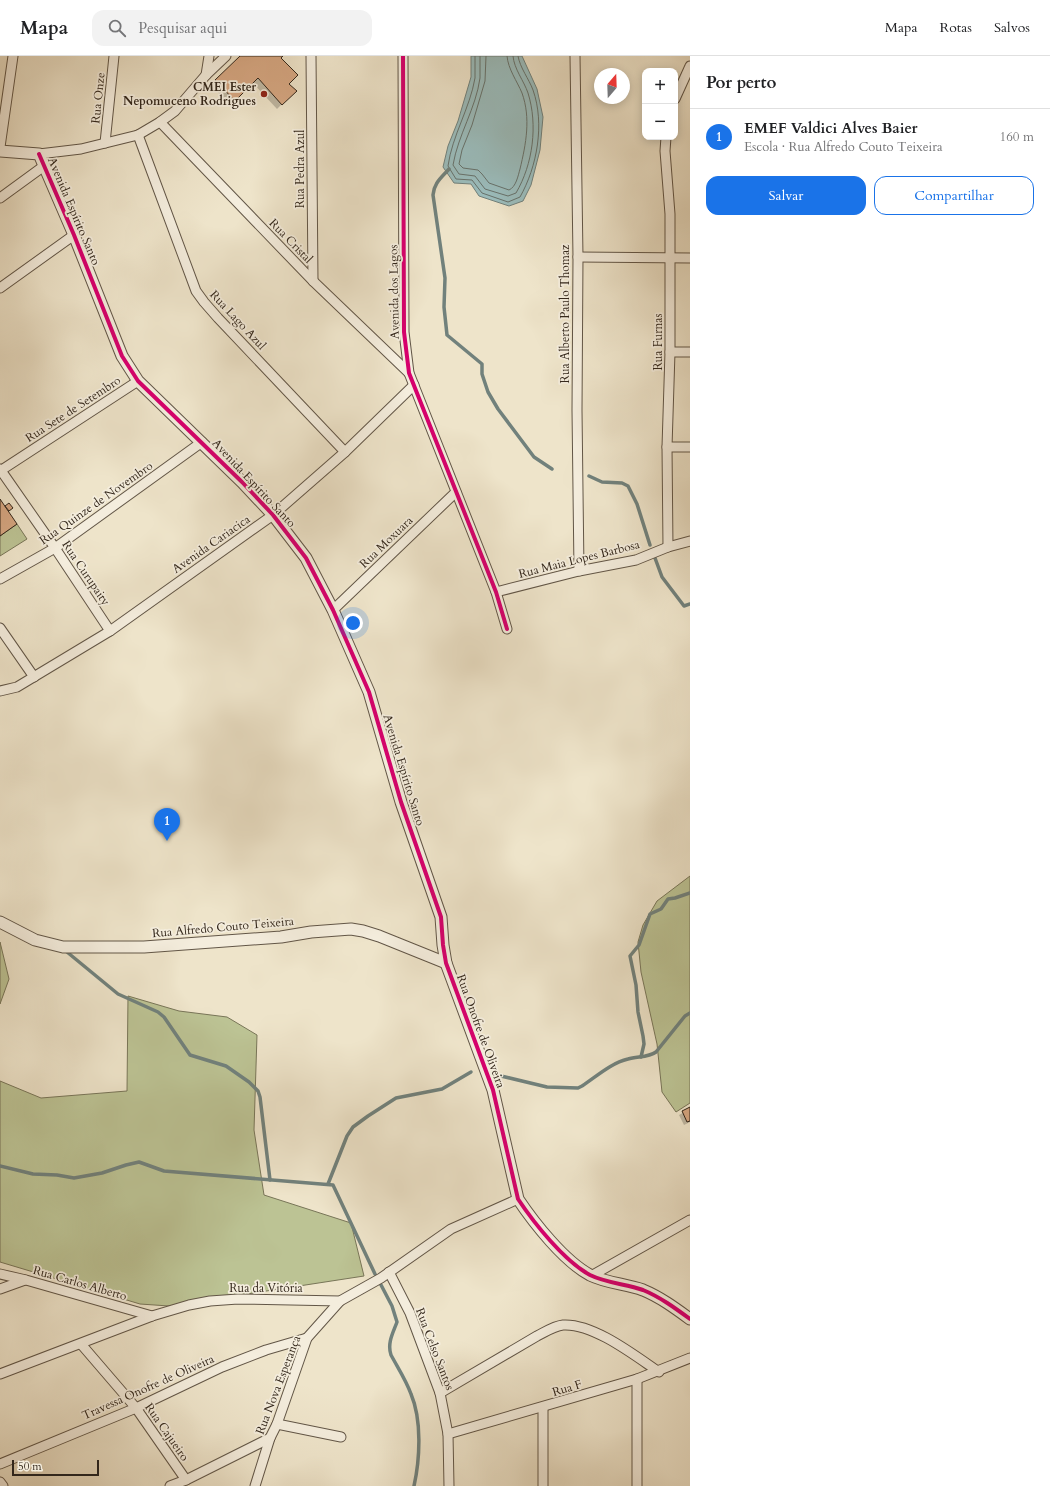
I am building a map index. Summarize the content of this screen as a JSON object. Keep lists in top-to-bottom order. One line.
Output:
{"streets":{"street":["Rua Onze","Rua Pedra Azul","Avenida Espírito Santo","Rua Cristal","Avenida dos Lagos","Rua Alberto Paulo Thomaz","Rua Lago Azul","Rua Furnas","Rua Sete de Setembro","Rua Quinze de Novembro","Rua Moxuara","Avenida Cariacica","Rua Maia Lopes Barbosa","Rua Curupaity","Rua Alfredo Couto Teixeira","Rua Onofre de Oliveira","Rua Carlos Alberto","Rua da Vitória","Rua Celso Santos","Rua Nova Esperança","Travessa Onofre de Oliveira","Rua F","Rua Cajueiro"]},"crossings":[["Rua Pedra Azul","Rua Cristal"],["Avenida Espírito Santo","Rua Sete de Setembro"],["Avenida Espírito Santo","Rua Quinze de Novembro"],["Avenida Espírito Santo","Rua Moxuara"],["Avenida Espírito Santo","Avenida Cariacica"],["Avenida Espírito Santo","Rua Alfredo Couto Teixeira"],["Avenida Espírito Santo","Rua Onofre de Oliveira"],["Rua Cristal","Avenida dos Lagos"],["Avenida dos Lagos","Rua Moxuara"],["Avenida dos Lagos","Avenida Cariacica"],["Avenida dos Lagos","Rua Maia Lopes Barbosa"],["Rua Alberto Paulo Thomaz","Rua Maia Lopes Barbosa"],["Rua Lago Azul","Avenida Cariacica"],["Rua Furnas","Rua Maia Lopes Barbosa"],["Rua Sete de Setembro","Rua Curupaity"],["Rua Quinze de Novembro","Rua Curupaity"],["Avenida Cariacica","Rua Curupaity"],["Rua Alfredo Couto Teixeira","Rua Onofre de Oliveira"],["Rua Carlos Alberto","Rua da Vitória"],["Rua da Vitória","Rua Nova Esperança"],["Rua da Vitória","Rua Cajueiro"],["Rua Celso Santos","Rua F"],["Rua Nova Esperança","Travessa Onofre de Oliveira"],["Travessa Onofre de Oliveira","Rua Cajueiro"]],"places":["CMEI Ester Nepomuceno Rodrigues"],"scale_bar":"50 m","north":"top","page":{"header":"Mapa","search":"Pesquisar aqui","nav":["Mapa","Rotas","Salvos"],"heading":"Por perto","map_buttons":["+","−"],"list":[{"mark":"1","name":"EMEF Valdici Alves Baier","note":"Escola · Rua Alfredo Couto Teixeira","value":"160 m"}],"buttons":["Salvar","Compartilhar"],"pins":"1","scale":"50 m"}}
